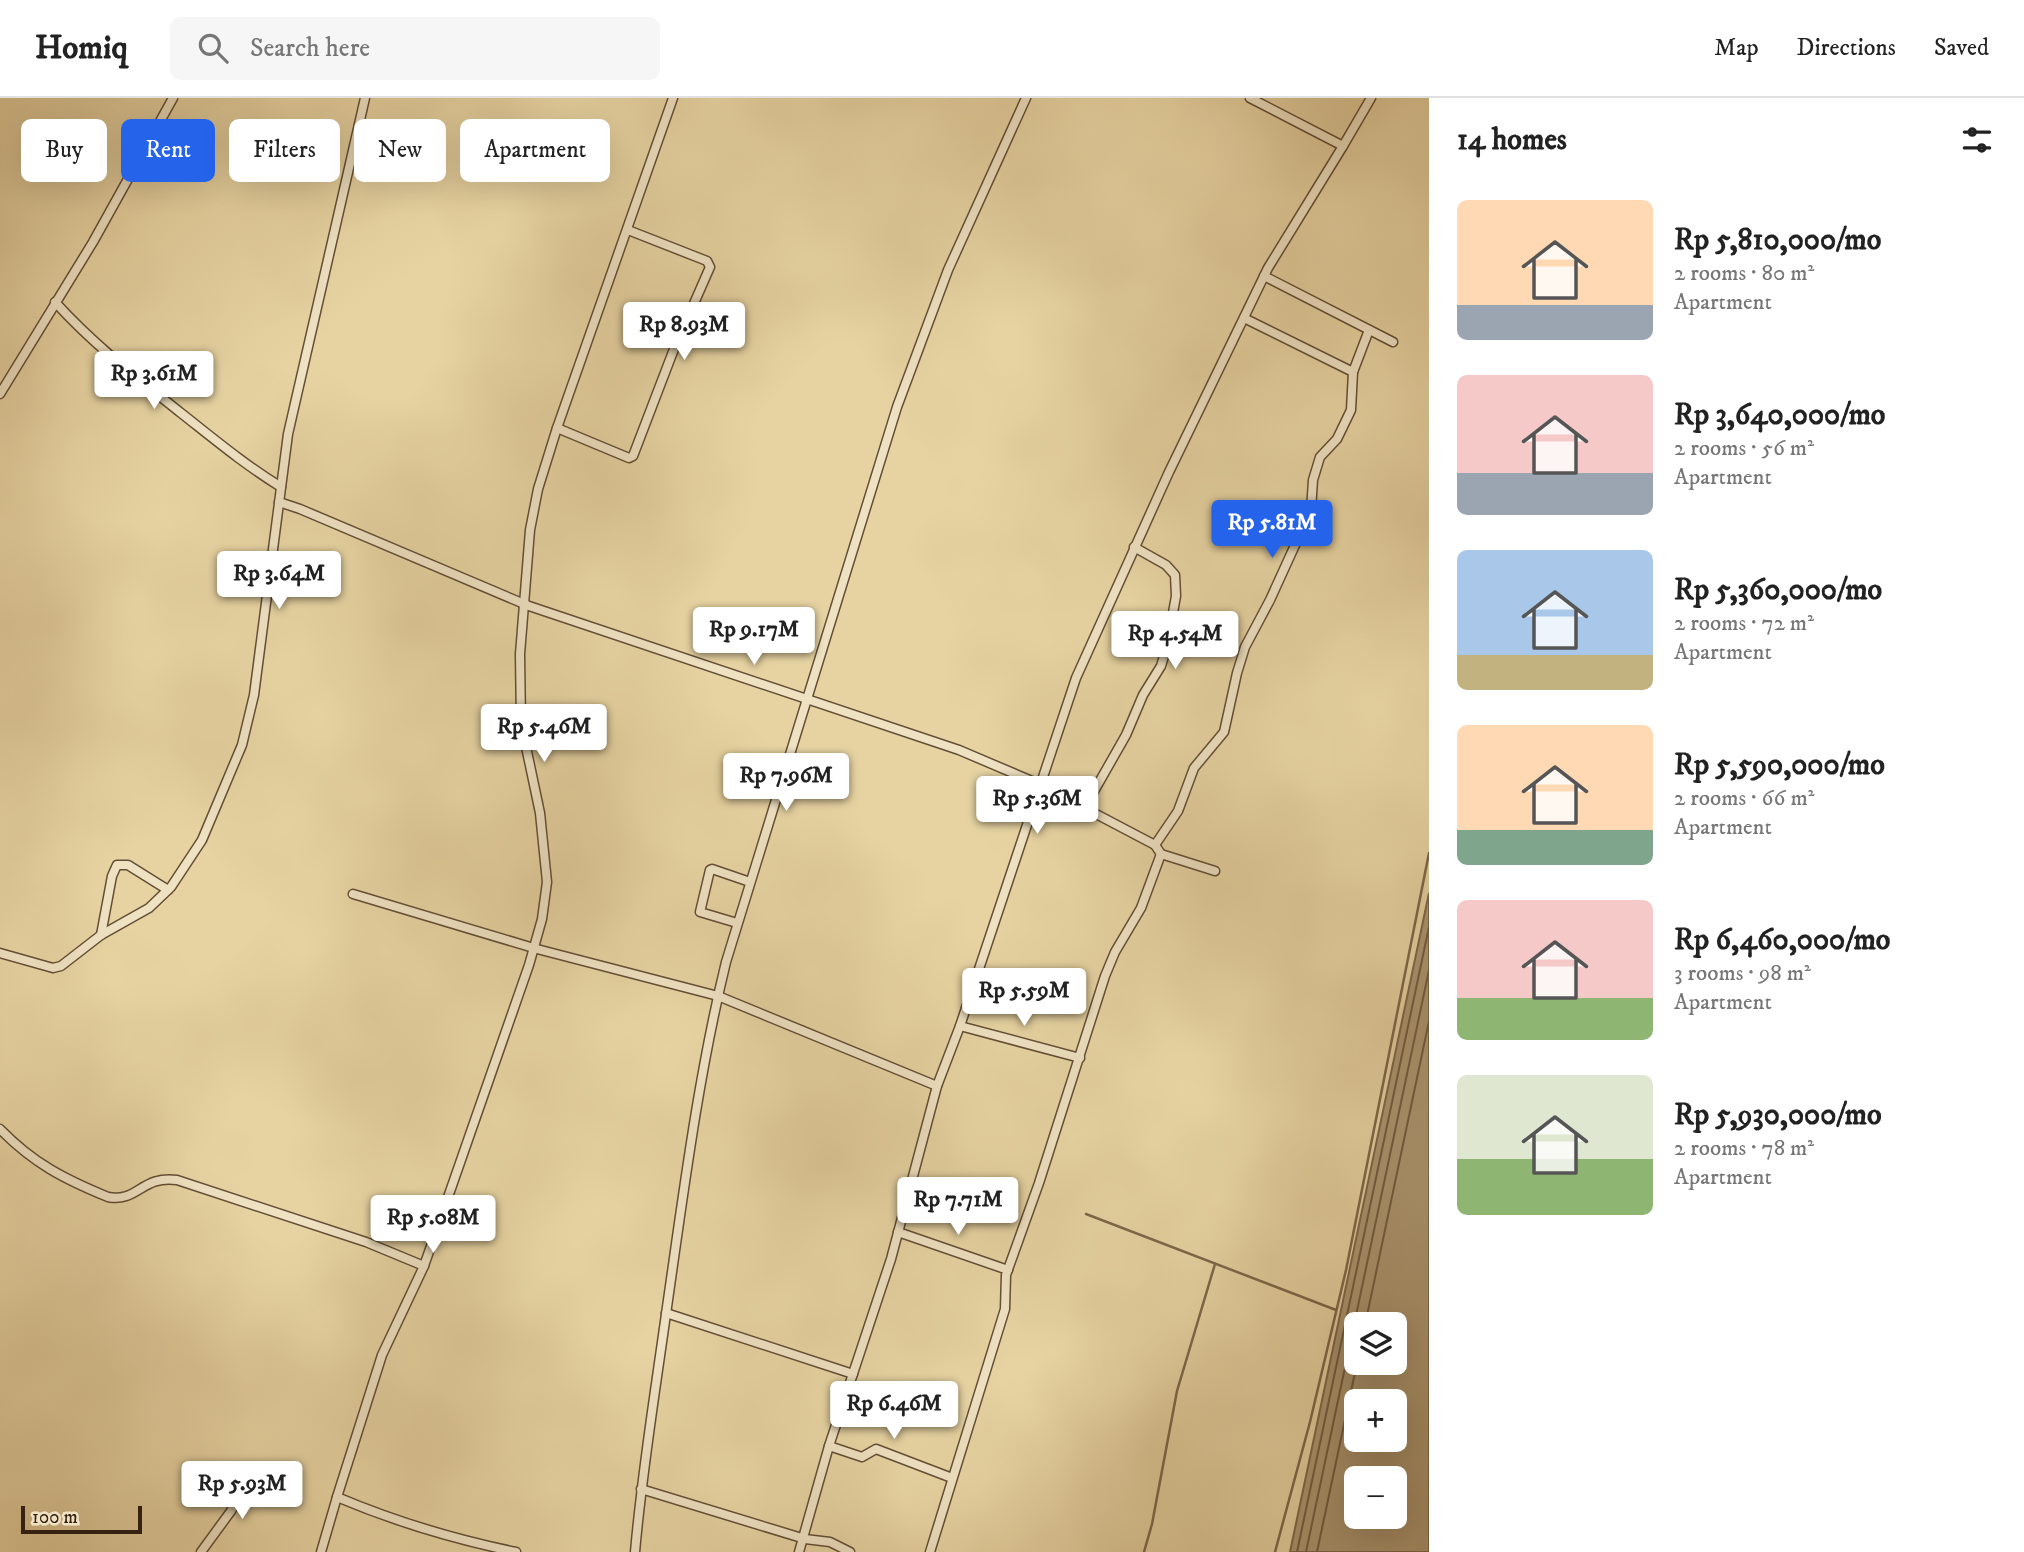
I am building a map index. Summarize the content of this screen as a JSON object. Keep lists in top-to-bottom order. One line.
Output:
{"scale_bar":"100 m","page":{"header":"Homiq","search":"Search here","nav":["Map","Directions","Saved"],"heading":"14 homes","chip":["Buy","Rent","Filters","New","Apartment"],"list":[{"name":"Rp 5,810,000/mo","note":"2 rooms · 80 m² · Apartment"},{"name":"Rp 3,640,000/mo","note":"2 rooms · 56 m² · Apartment"},{"name":"Rp 5,360,000/mo","note":"2 rooms · 72 m² · Apartment"},{"name":"Rp 5,590,000/mo","note":"2 rooms · 66 m² · Apartment"},{"name":"Rp 6,460,000/mo","note":"3 rooms · 98 m² · Apartment"},{"name":"Rp 5,930,000/mo","note":"2 rooms · 78 m² · Apartment"}],"price":["Rp 8.93M","Rp 3.61M","Rp 5.81M","Rp 3.64M","Rp 9.17M","Rp 4.54M","Rp 5.46M","Rp 7.96M","Rp 5.36M","Rp 5.59M","Rp 7.71M","Rp 5.08M","Rp 6.46M","Rp 5.93M"],"map_buttons":["+","−"],"scale":"100 m"}}
